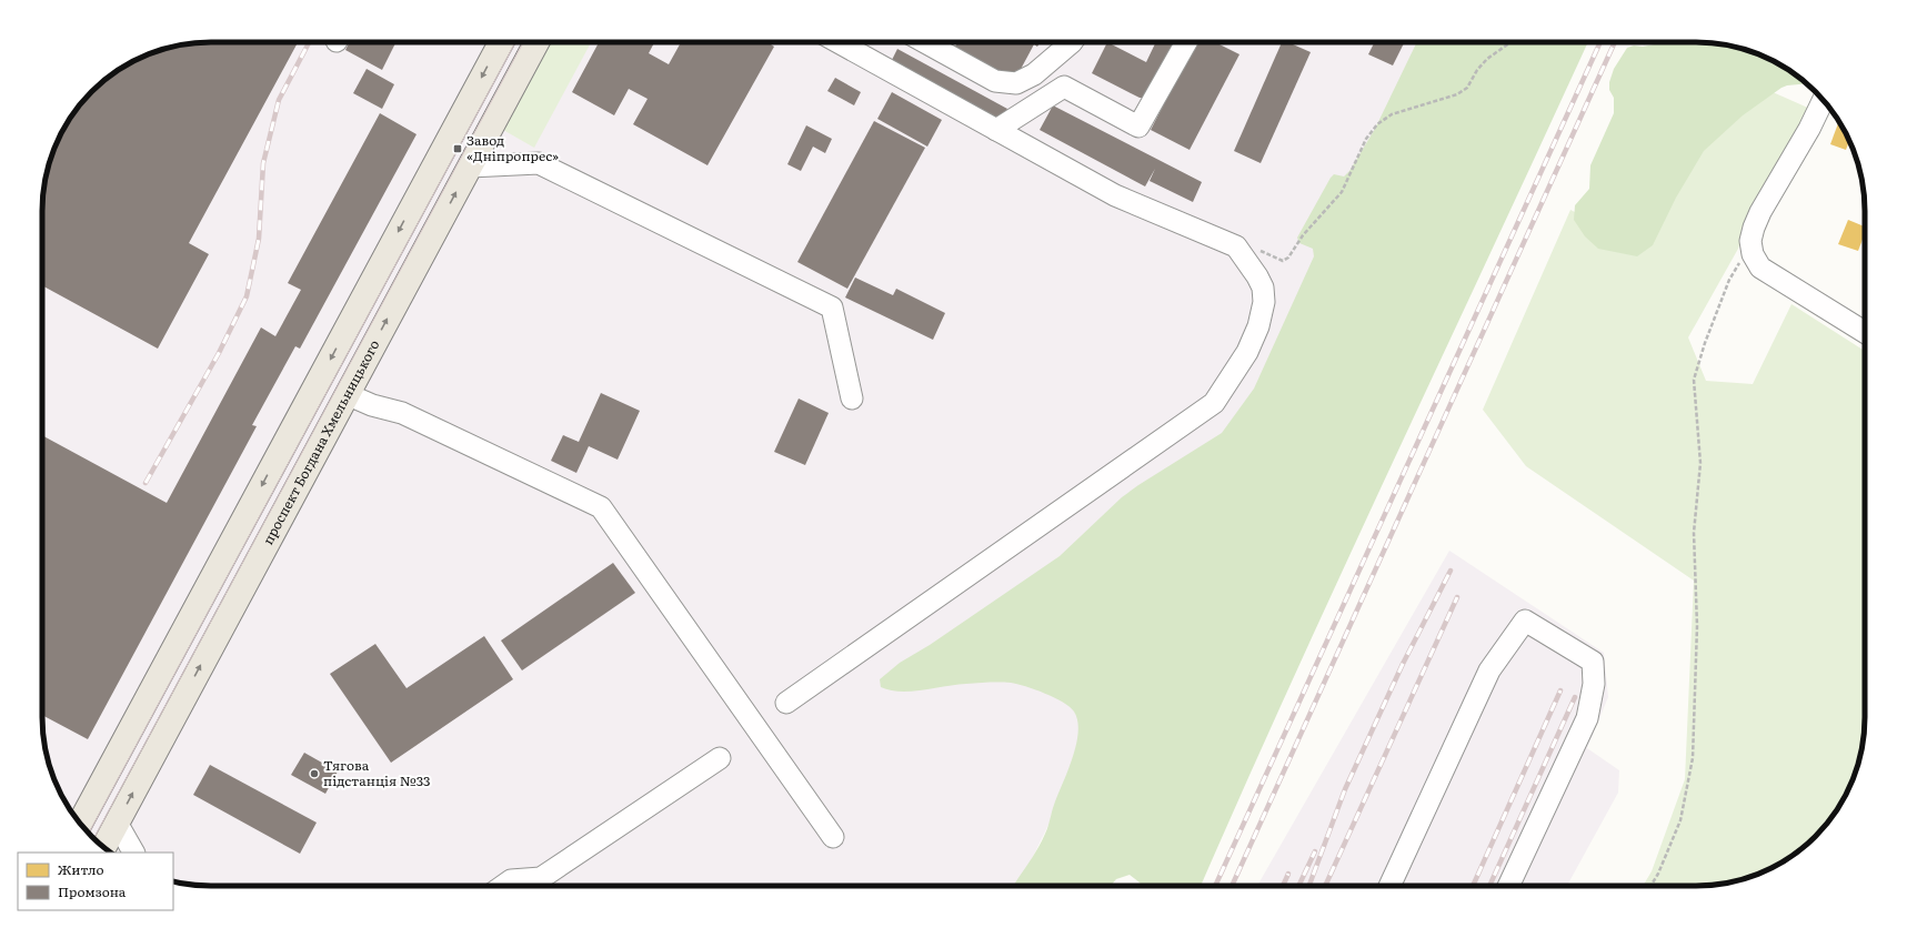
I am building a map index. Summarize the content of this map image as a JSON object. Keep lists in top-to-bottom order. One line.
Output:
{"streets":{"main road":["проспект Богдана Хмельницького"]},"places":{"transit":["Завод «Дніпропрес»"],"other":["Тягова пiдстанцiя №33"]},"legend":["Житло","Промзона"]}
